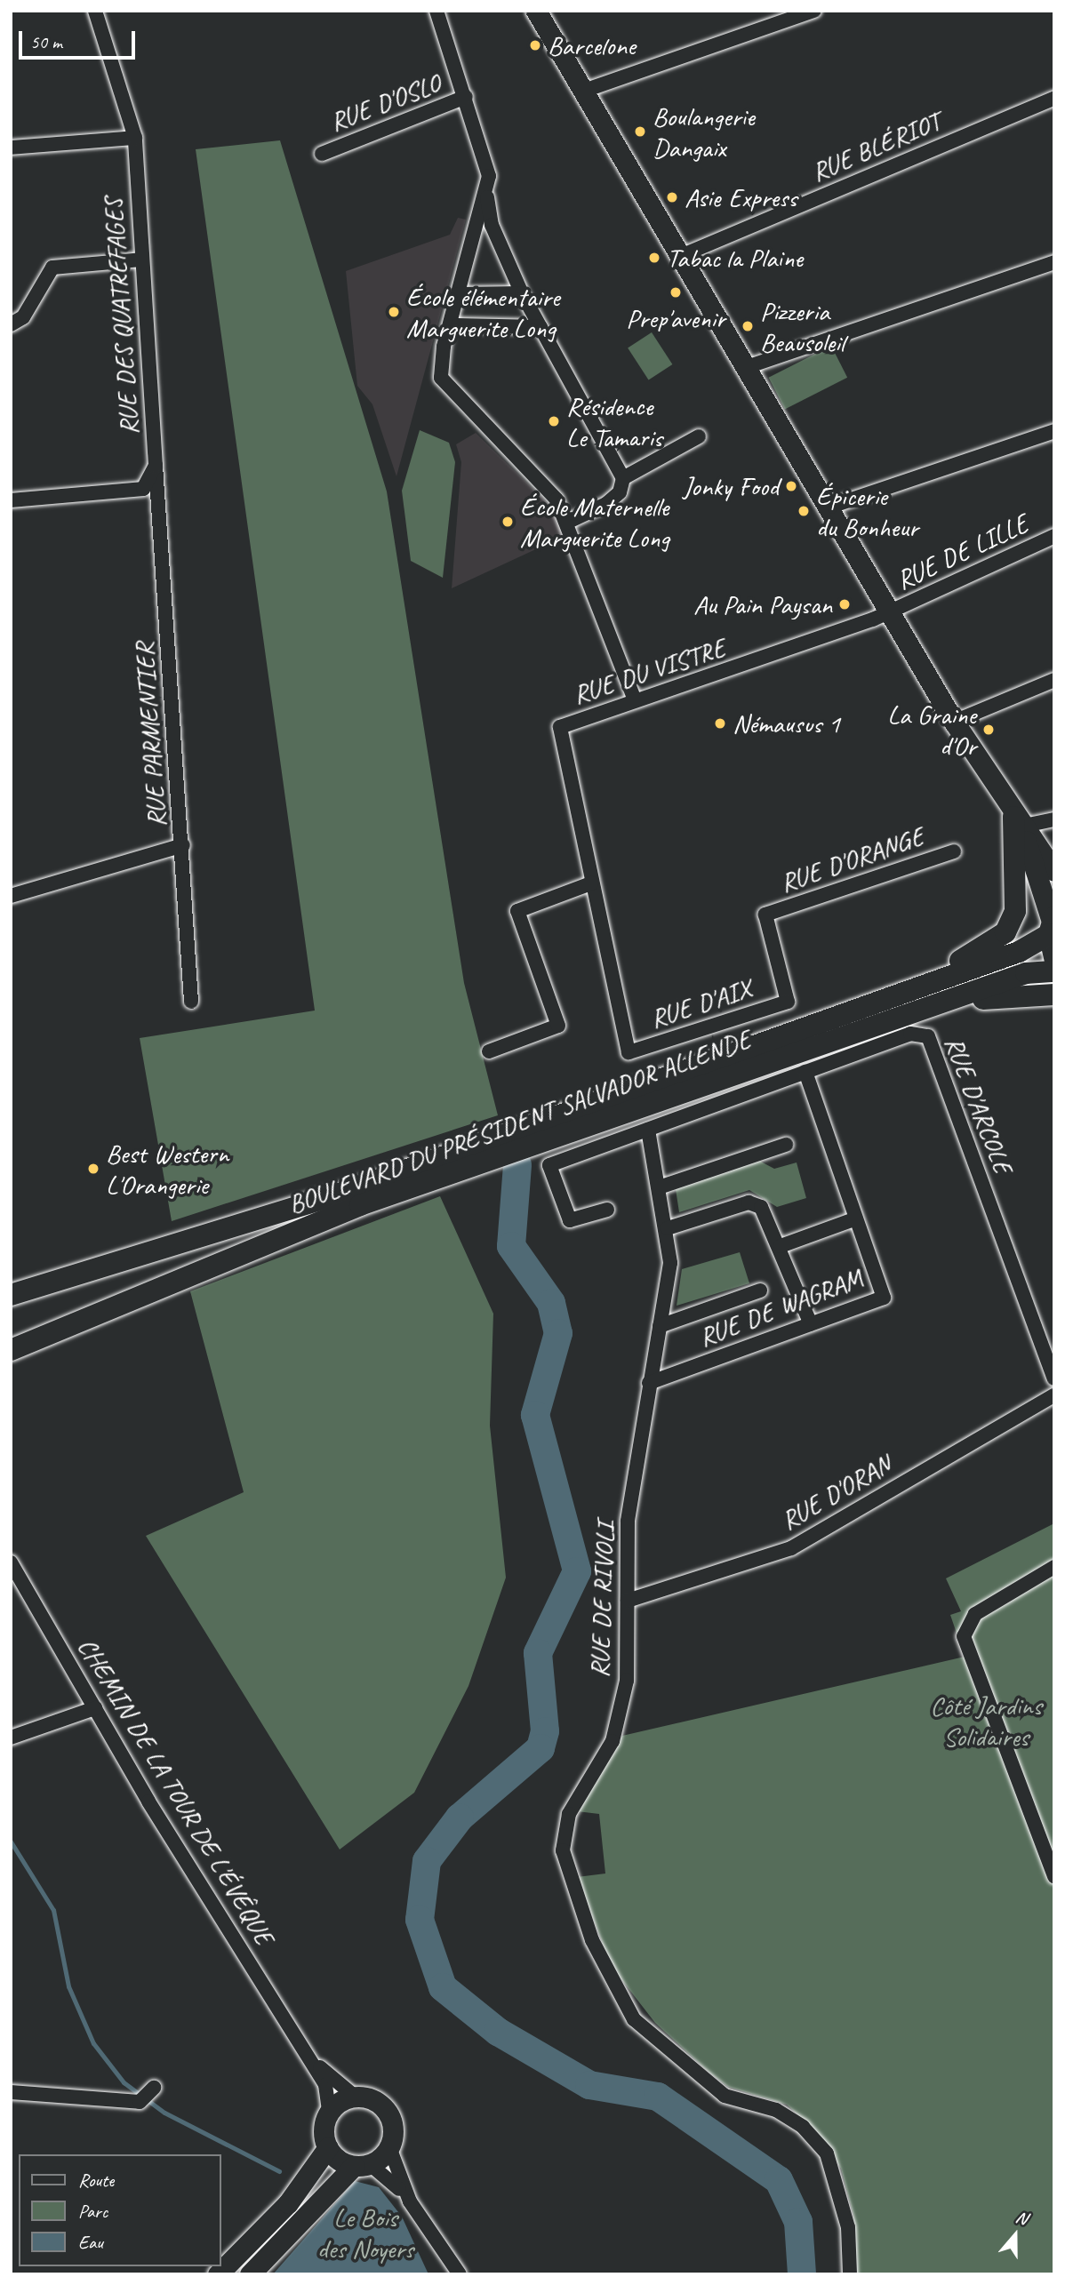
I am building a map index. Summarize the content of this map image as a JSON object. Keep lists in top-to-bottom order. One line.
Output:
{"streets":{"main road":["BOULEVARD DU PRÉSIDENT SALVADOR ALLENDE"],"street":["RUE D'OSLO","RUE BLÉRIOT","RUE DES QUATREFAGES","RUE DE LILLE","RUE DU VISTRE","RUE PARMENTIER","RUE D'ORANGE","RUE D'AIX","RUE D'ARCOLE","RUE DE WAGRAM","RUE D'ORAN","RUE DE RIVOLI","CHEMIN DE LA TOUR DE L'ÉVÊQUE"]},"crossings":[["RUE DES QUATREFAGES","RUE PARMENTIER"],["RUE DE LILLE","RUE DU VISTRE"],["RUE DU VISTRE","RUE D'AIX"],["RUE D'ORANGE","RUE D'AIX"],["RUE D'ARCOLE","RUE DE WAGRAM"],["RUE D'ARCOLE","RUE DE RIVOLI"],["RUE DE WAGRAM","RUE DE RIVOLI"],["RUE D'ORAN","RUE DE RIVOLI"]],"parks":["Côté Jardins Solidaires","Le Bois des Noyers"],"places":["Barcelone","Boulangerie Dangaix","Asie Express","Tabac la Plaine","Prep'avenir","École élémentaire Marguerite Long","Pizzeria Beausoleil","Résidence Le Tamaris","Jonky Food","Épicerie du Bonheur","École Maternelle Marguerite Long","Au Pain Paysan","Némausus 1","La Graine d'Or","Best Western L'Orangerie"],"legend":["Route","Parc","Eau"],"scale_bar":"50 m","north":"top"}
